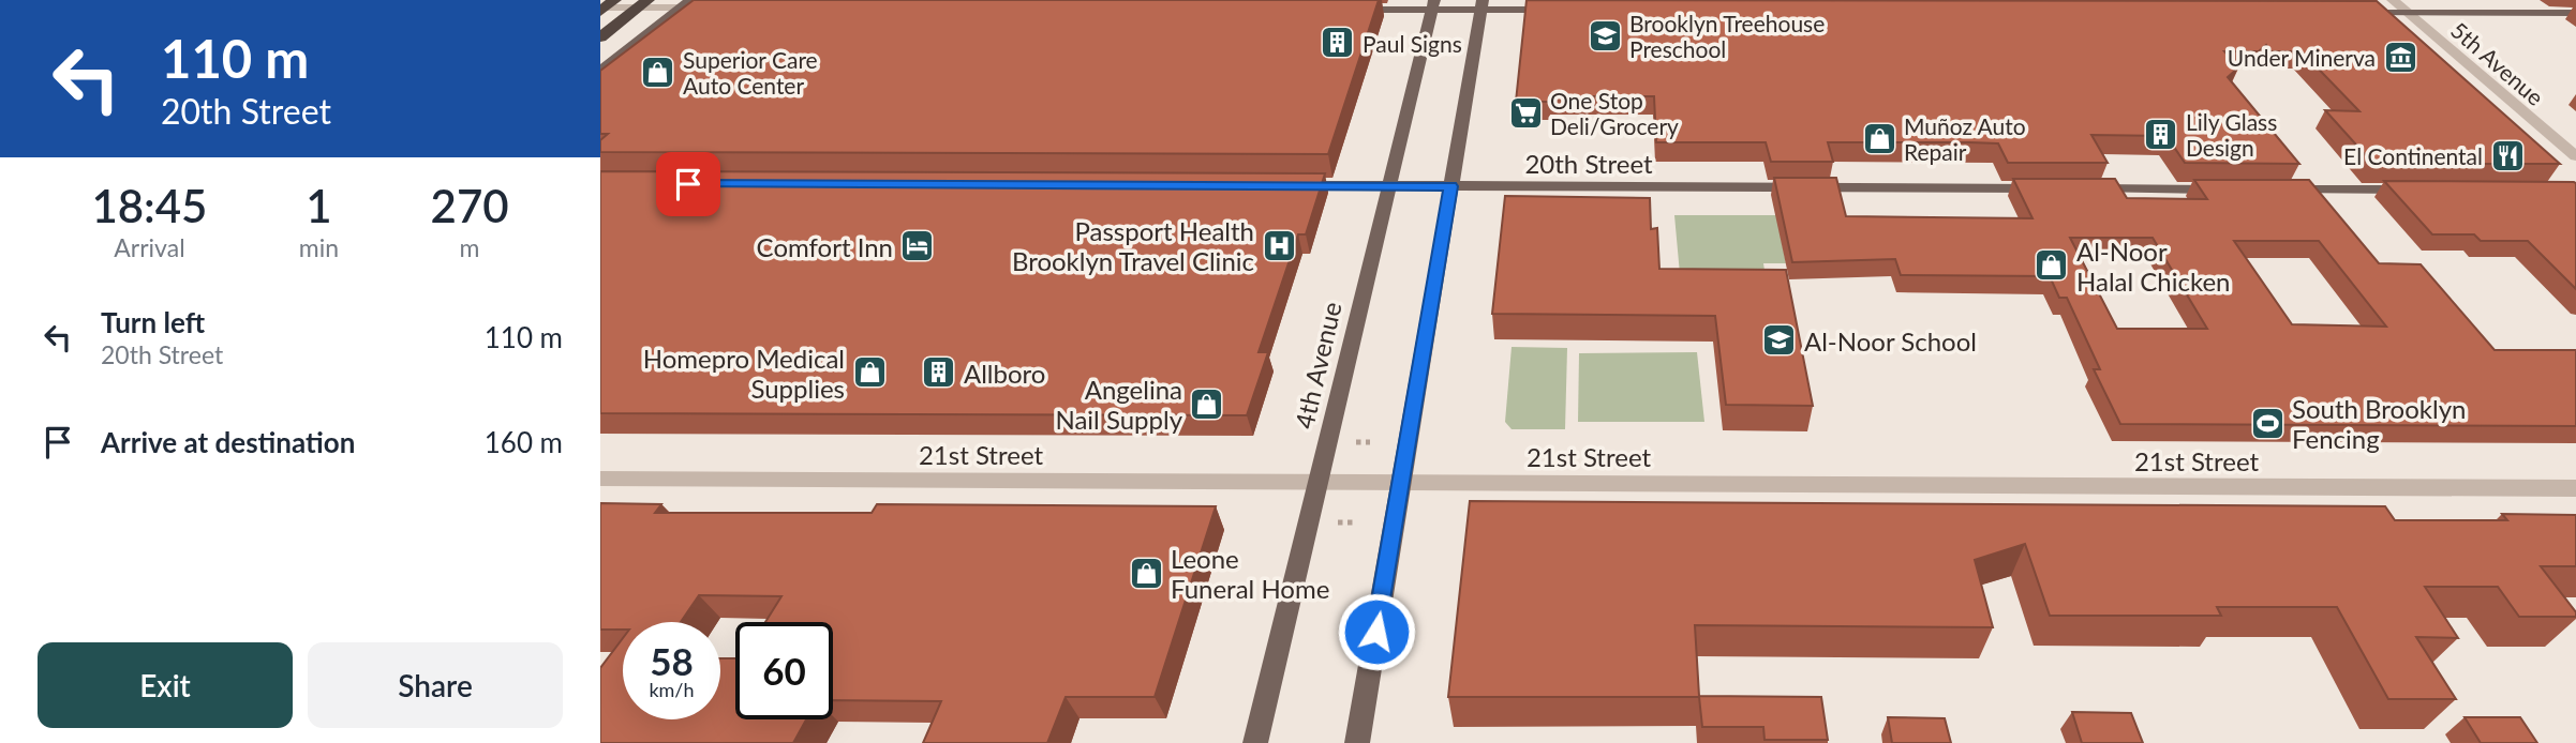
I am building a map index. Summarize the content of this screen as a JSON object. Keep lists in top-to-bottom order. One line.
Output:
{"streets":{"main road":["20th Street","4th Avenue"],"street":["5th Avenue","21st Street"]},"crossings":[["20th Street","4th Avenue"],["4th Avenue","21st Street"]],"places":{"school or university":["Brooklyn Treehouse Preschool","Al-Noor School"],"building":["Paul Signs","Lily Glass Design","Allboro"],"museum":["Under Minerva"],"shop":["Superior Care Auto Center","Muñoz Auto Repair","Al-Noor Halal Chicken","Homepro Medical Supplies","Angelina Nail Supply","Leone Funeral Home"],"supermarket":["One Stop Deli/Grocery"],"restaurant":["El Continental"],"hospital":["Passport Health Brooklyn Travel Clinic"],"hotel":["Comfort Inn"],"sports":["South Brooklyn Fencing"]},"page":{"turn":["110 m","20th Street"],"eta":["18:45","Arrival","1","min","270","m"],"list":[{"name":"Turn left","note":"20th Street","value":"110 m"},{"name":"Arrive at destination","value":"160 m"}],"speed":"58 km/h","limit":"60","buttons":["Exit","Share"]}}
